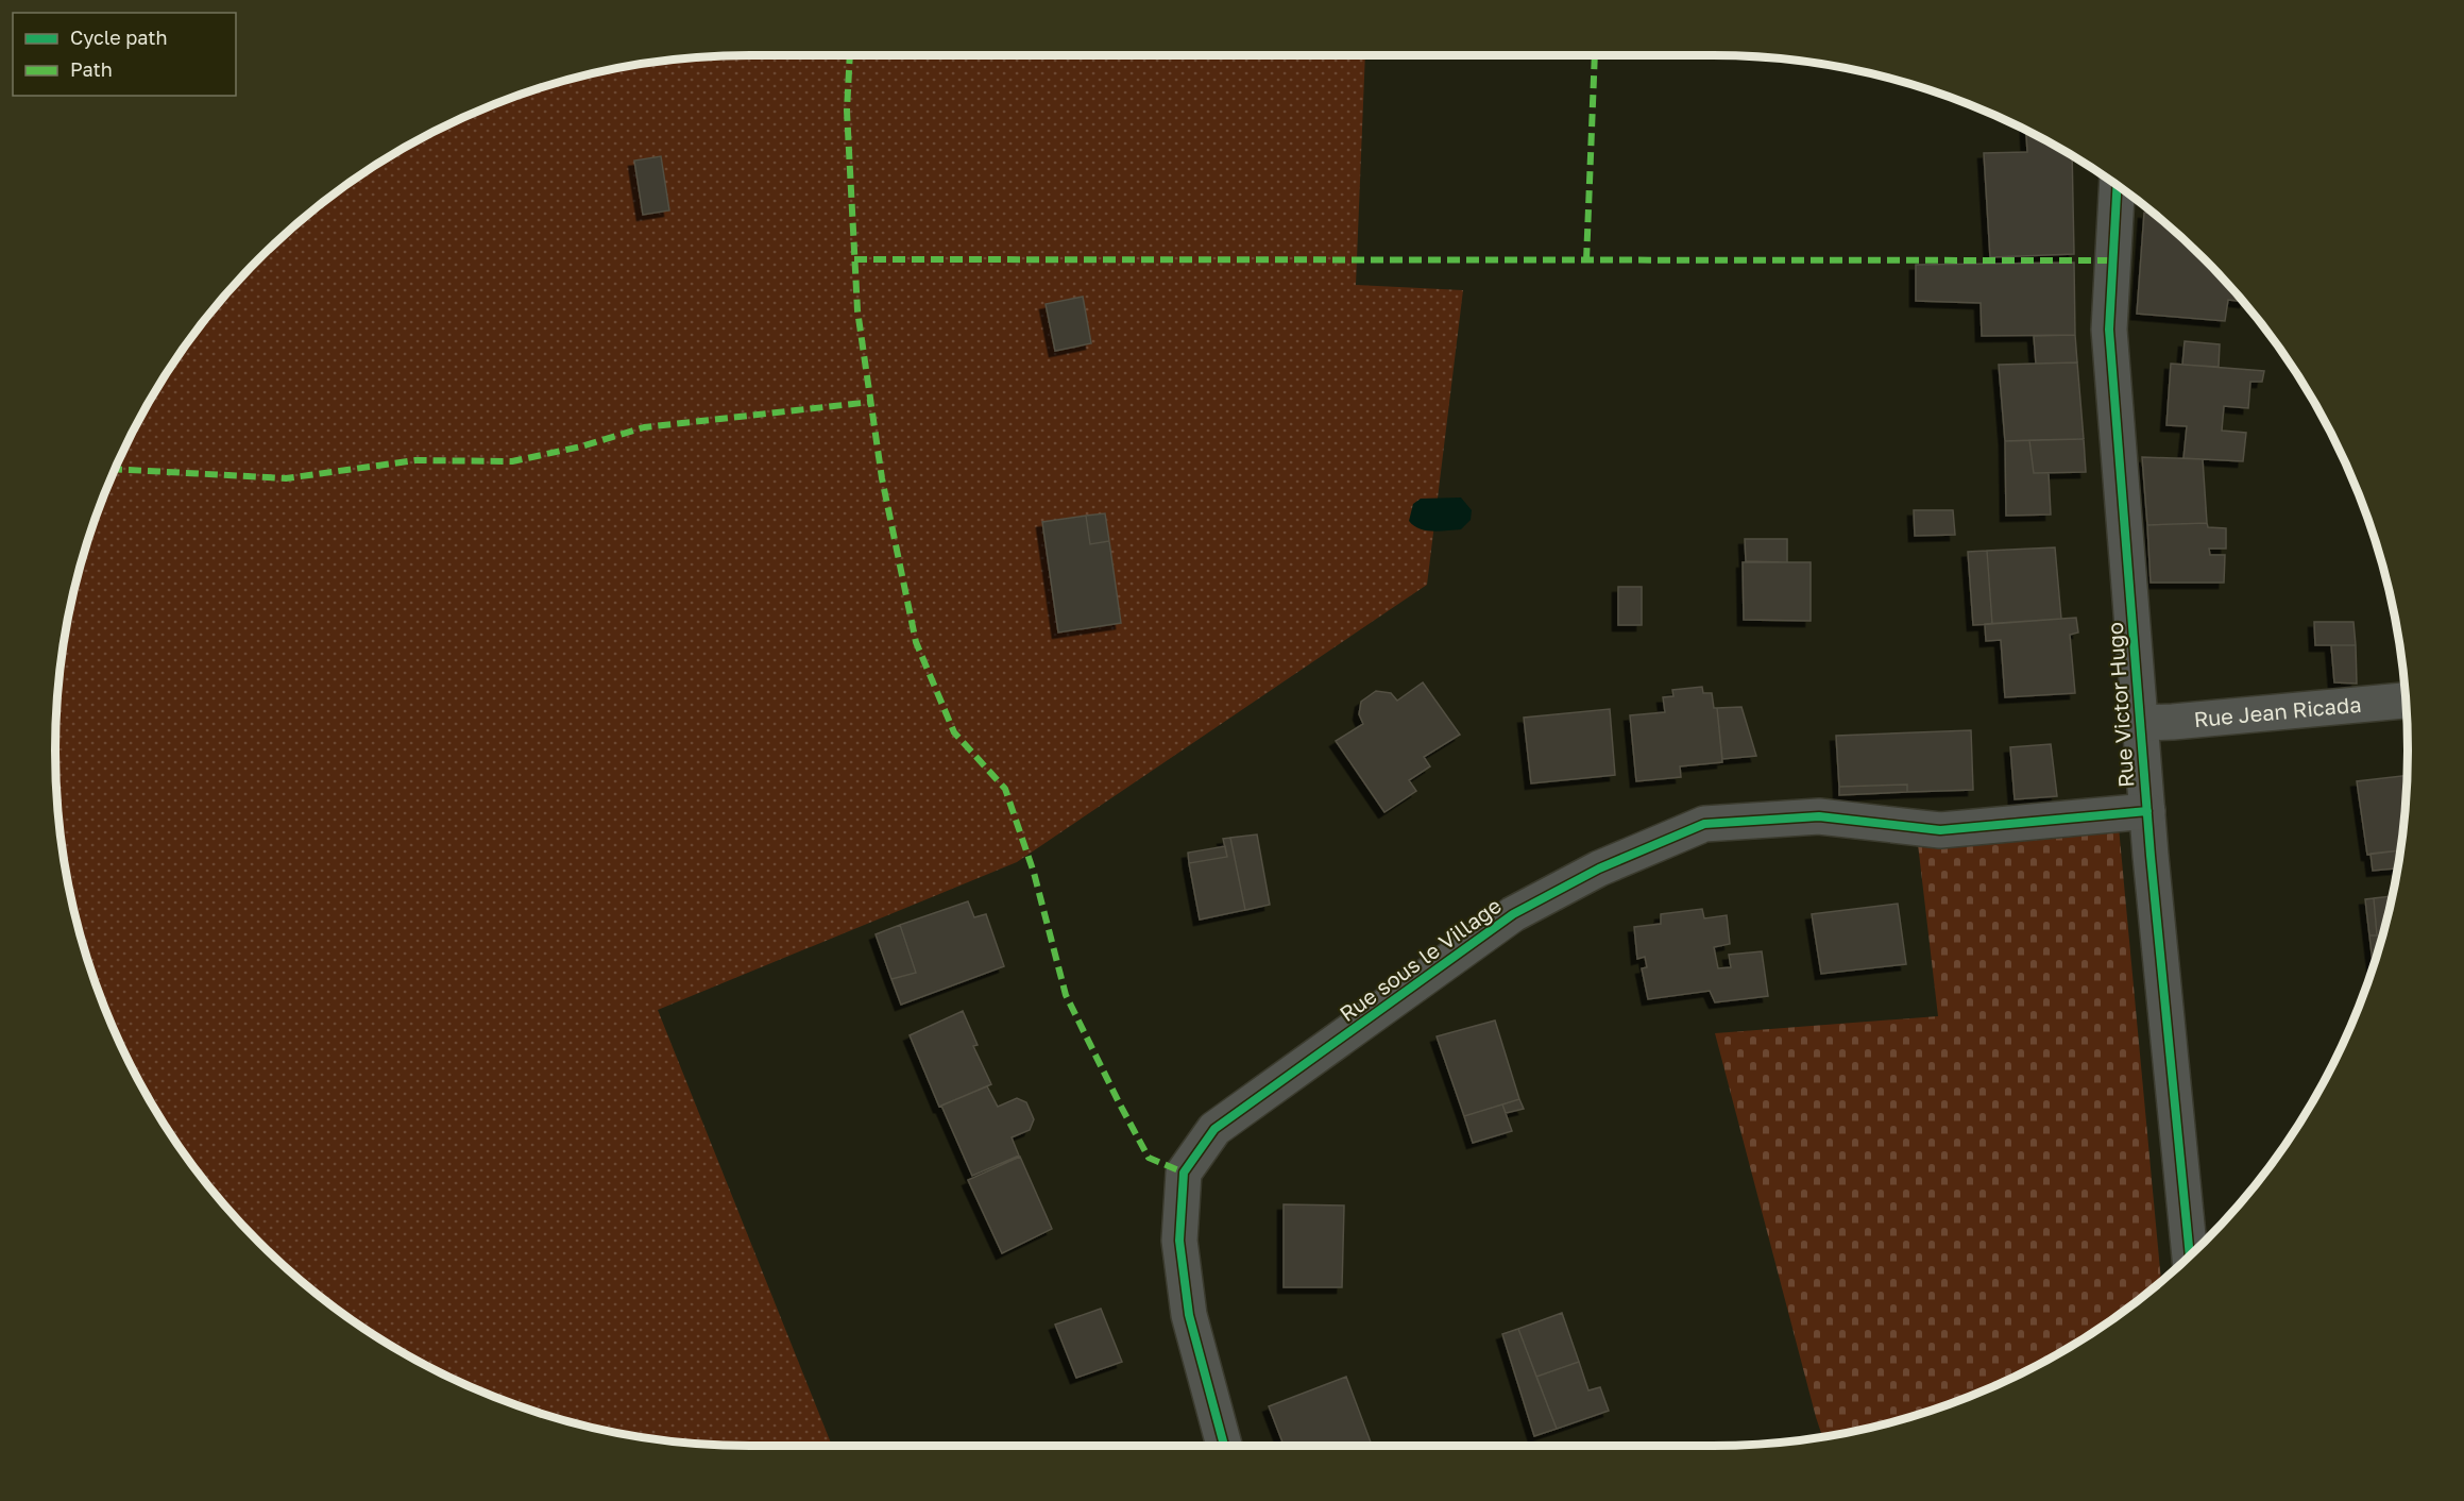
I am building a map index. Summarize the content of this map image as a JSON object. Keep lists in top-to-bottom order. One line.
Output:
{"streets":{"street":["Rue Victor Hugo","Rue Jean Ricada","Rue sous le Village"]},"crossings":[["Rue Victor Hugo","Rue Jean Ricada"],["Rue Victor Hugo","Rue sous le Village"]],"legend":["Cycle path","Path"]}
